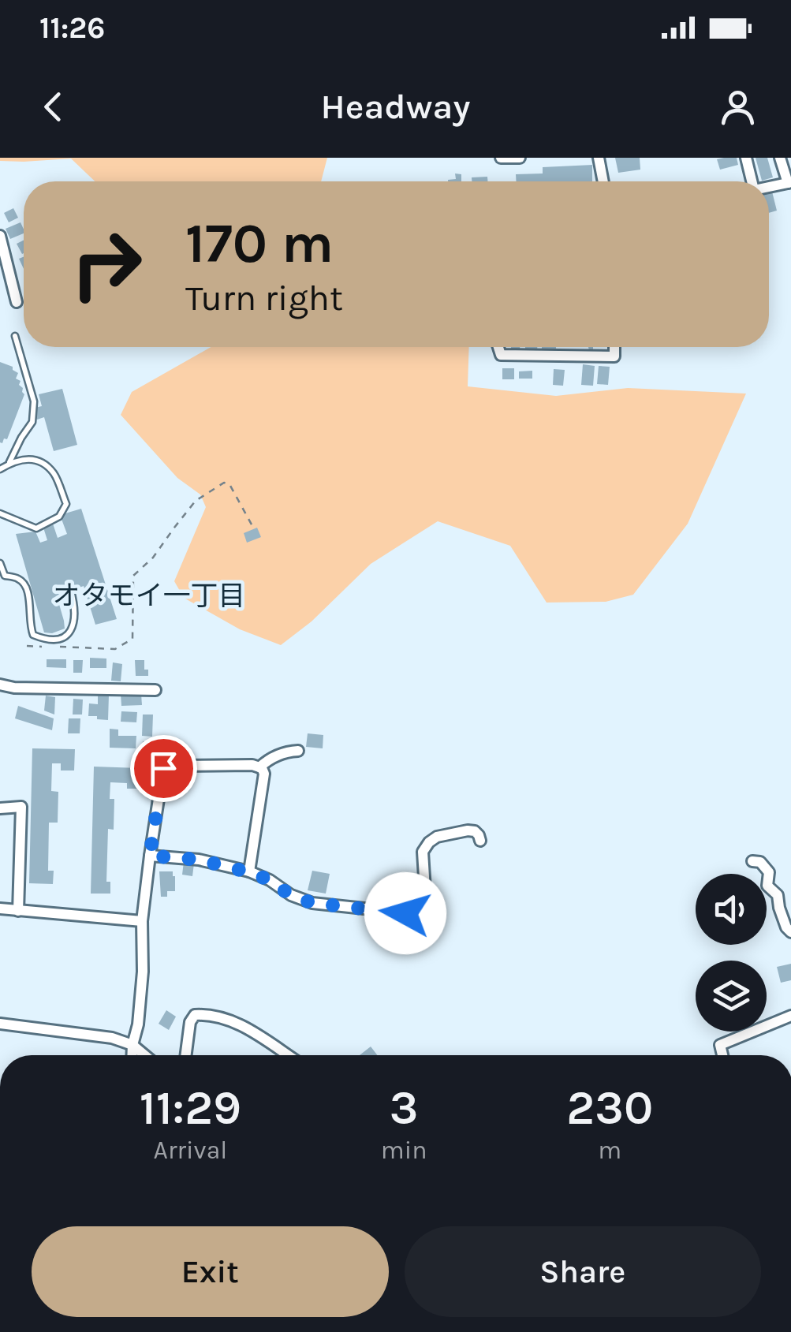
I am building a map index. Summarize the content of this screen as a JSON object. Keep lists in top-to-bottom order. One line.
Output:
{"districts":["オタモイ一丁目"],"page":{"status":"11:26","header":"Headway","turn":["170 m","Turn right"],"eta":["11:29","Arrival","3","min","230","m"],"buttons":["Exit","Share"]}}
